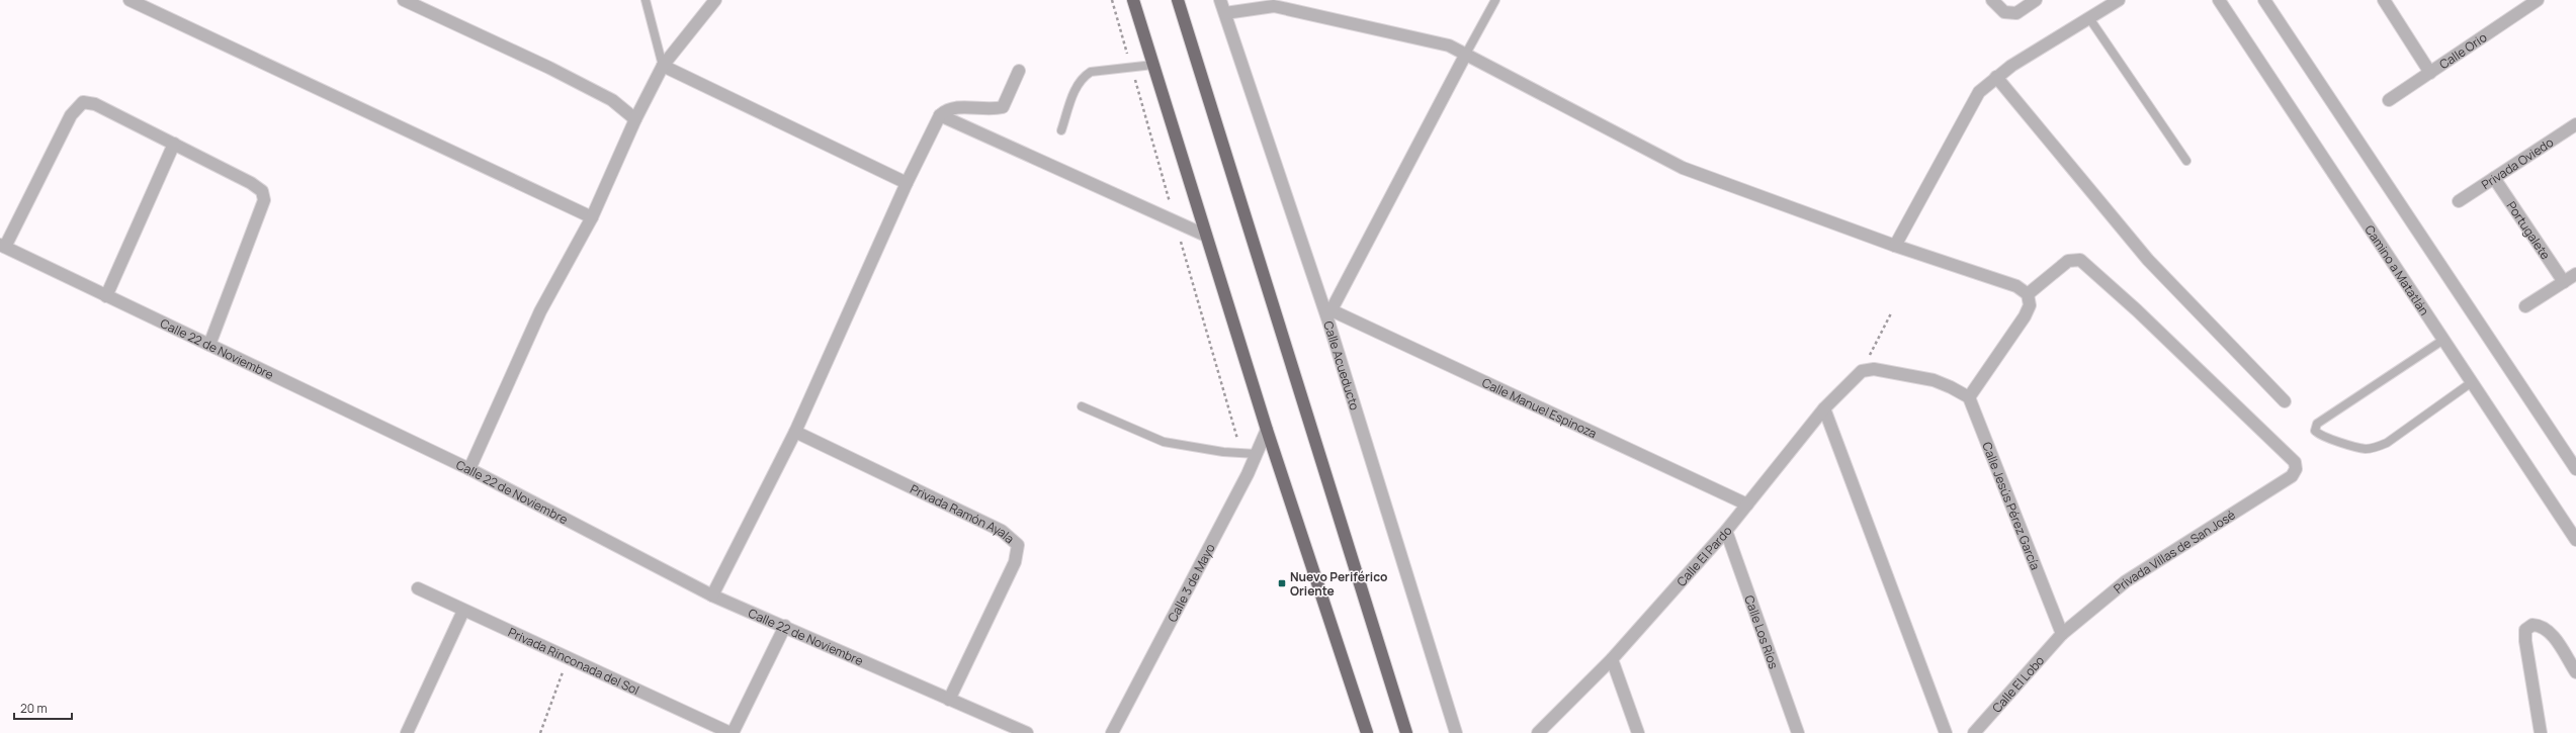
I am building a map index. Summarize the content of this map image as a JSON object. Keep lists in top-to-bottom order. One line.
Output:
{"streets":{"street":["Calle Orio","Privada Oviedo","Portugalete","Camino a Matatlán","Calle 22 de Noviembre","Calle Acueducto","Calle Manuel Espinoza","Calle Jesús Pérez García","Privada Ramón Ayala","Privada Villas de San José","Calle El Pardo","Calle 3 de Mayo","Calle Los Ríos","Privada Rinconada del Sol","Calle El Lobo"]},"crossings":[["Privada Oviedo","Portugalete"],["Calle 22 de Noviembre","Privada Ramón Ayala"],["Calle Acueducto","Calle Manuel Espinoza"],["Calle Manuel Espinoza","Calle El Pardo"],["Calle Jesús Pérez García","Privada Villas de San José"],["Calle Jesús Pérez García","Calle El Lobo"],["Privada Villas de San José","Calle El Lobo"],["Calle El Pardo","Calle Los Ríos"]],"places":{"transit":["Nuevo Periférico Oriente"]},"scale_bar":"20 m"}
